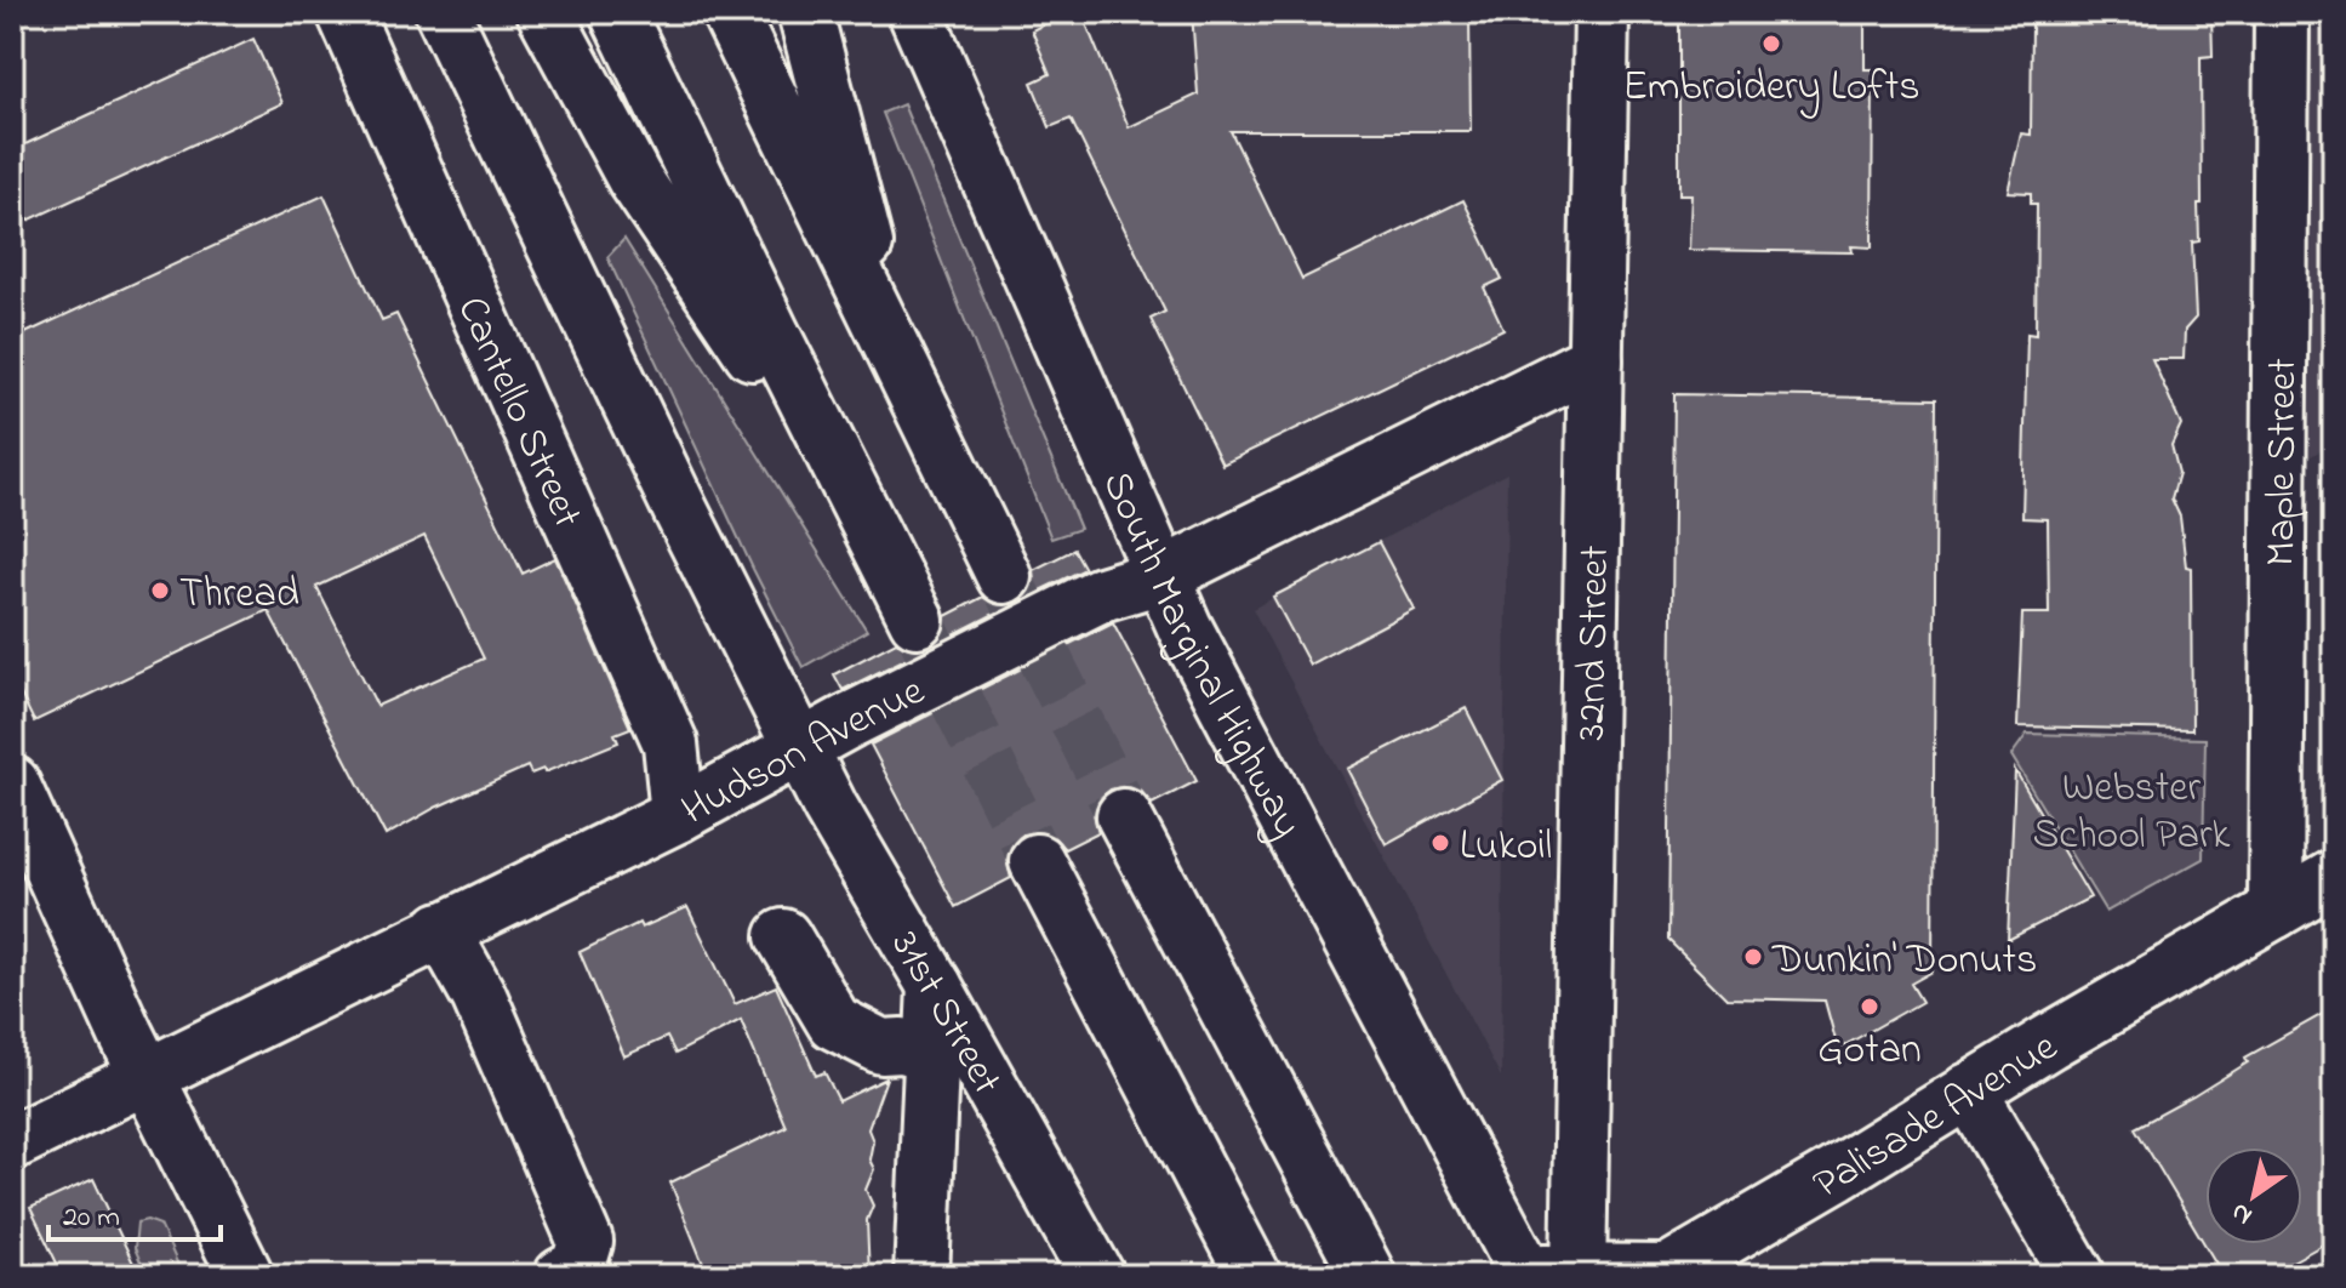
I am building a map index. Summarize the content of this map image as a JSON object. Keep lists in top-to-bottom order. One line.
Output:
{"streets":{"main road":["Cantello Street","Maple Street","32nd Street","South Marginal Highway","Hudson Avenue","31st Street","Palisade Avenue"]},"crossings":[["Cantello Street","Hudson Avenue"],["Maple Street","Palisade Avenue"],["32nd Street","South Marginal Highway"],["32nd Street","Hudson Avenue"],["32nd Street","Palisade Avenue"],["South Marginal Highway","Hudson Avenue"],["South Marginal Highway","Palisade Avenue"],["Hudson Avenue","31st Street"]],"parks":["Webster School Park"],"places":["Embroidery Lofts","Thread","Lukoil","Dunkin' Donuts","Gotan"],"scale_bar":"20 m","north":"bottom left"}
